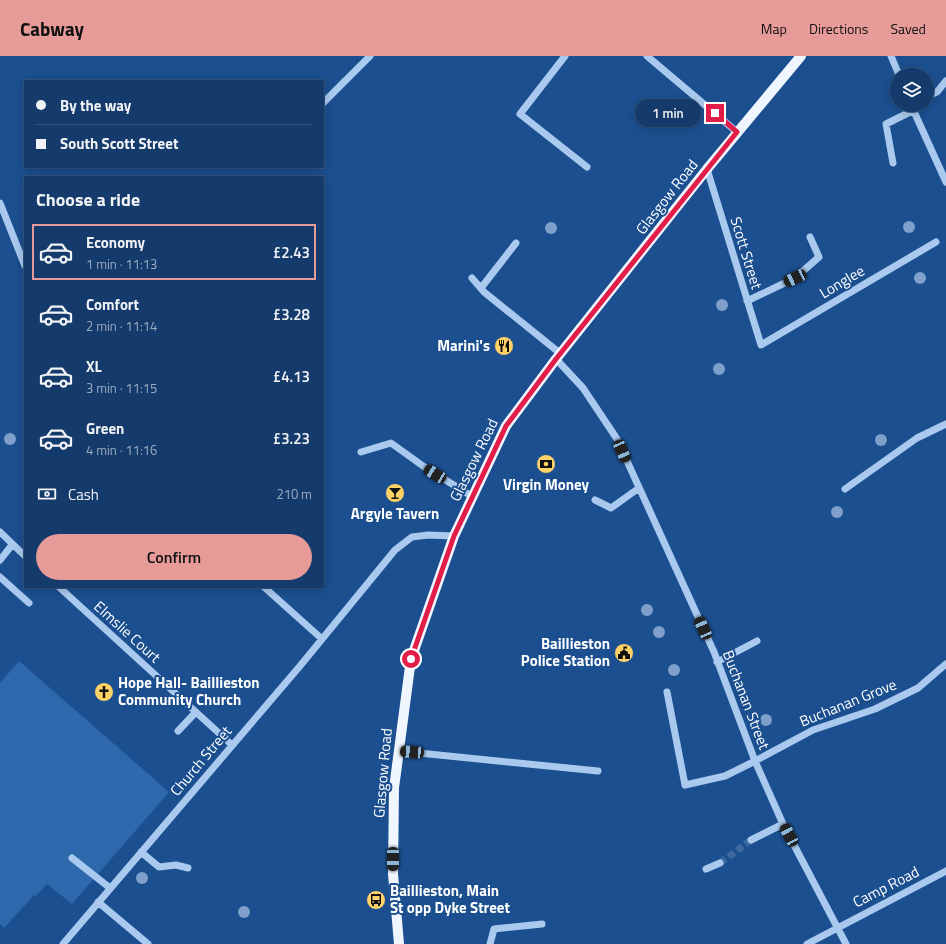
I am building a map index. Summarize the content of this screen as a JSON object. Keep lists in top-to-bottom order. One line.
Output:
{"streets":{"main road":["Glasgow Road"],"street":["Scott Street","Longlee","Elmslie Court","Buchanan Street","Buchanan Grove","Church Street","Camp Road"]},"crossings":[["Glasgow Road","Scott Street"],["Glasgow Road","Buchanan Street"],["Glasgow Road","Church Street"],["Scott Street","Longlee"],["Elmslie Court","Church Street"],["Buchanan Street","Buchanan Grove"],["Buchanan Street","Camp Road"]],"places":{"restaurant":["Marini's"],"bank":["Virgin Money"],"bar":["Argyle Tavern"],"public building":["Baillieston Police Station"],"church":["Hope Hall- Baillieston Community Church"],"bus stop":["Baillieston, Main St opp Dyke Street"]},"page":{"header":"Cabway","nav":["Map","Directions","Saved"],"banner":["By the way","South Scott Street"],"bubble":"1 min","heading":"Choose a ride","list":[{"name":"Economy","note":"1 min · 11:13","value":"£2.43"},{"name":"Comfort","note":"2 min · 11:14","value":"£3.28"},{"name":"XL","note":"3 min · 11:15","value":"£4.13"},{"name":"Green","note":"4 min · 11:16","value":"£3.23"}],"pay":["Cash","210 m"],"buttons":"Confirm"}}
